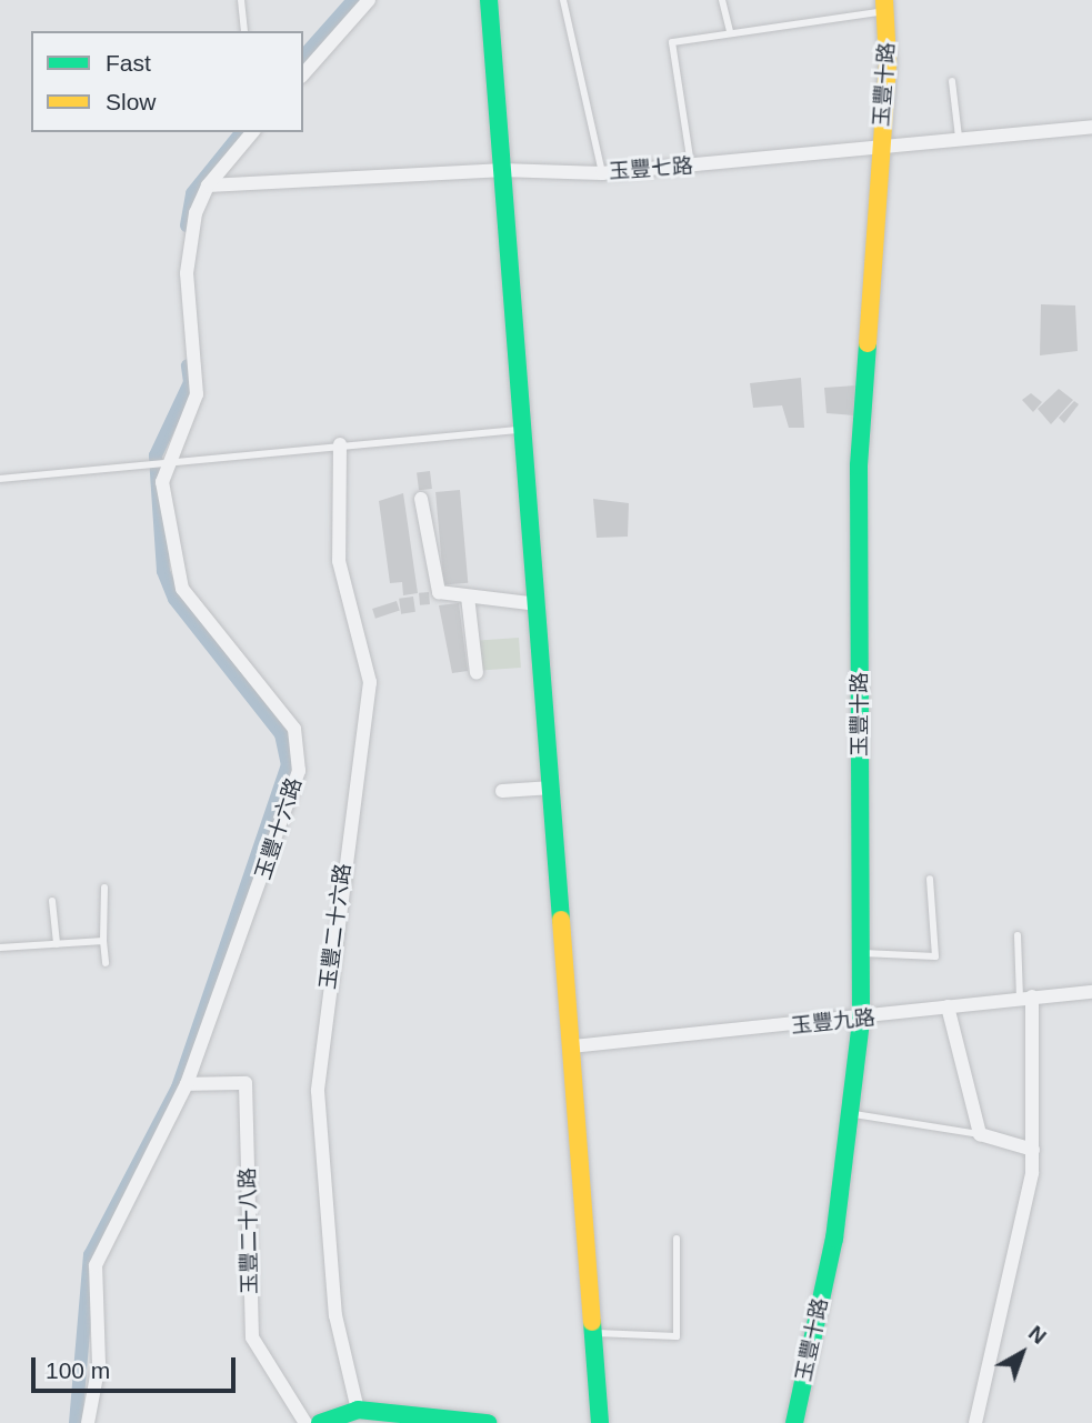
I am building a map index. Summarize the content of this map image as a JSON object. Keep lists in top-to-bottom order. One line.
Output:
{"streets":{"street":["玉豐十路","玉豐七路","玉豐十六路","玉豐二十六路","玉豐九路","玉豐二十八路"]},"crossings":[["玉豐十路","玉豐七路"],["玉豐十路","玉豐九路"],["玉豐十六路","玉豐二十八路"]],"legend":["Fast","Slow"],"scale_bar":"100 m","north":"top right"}
